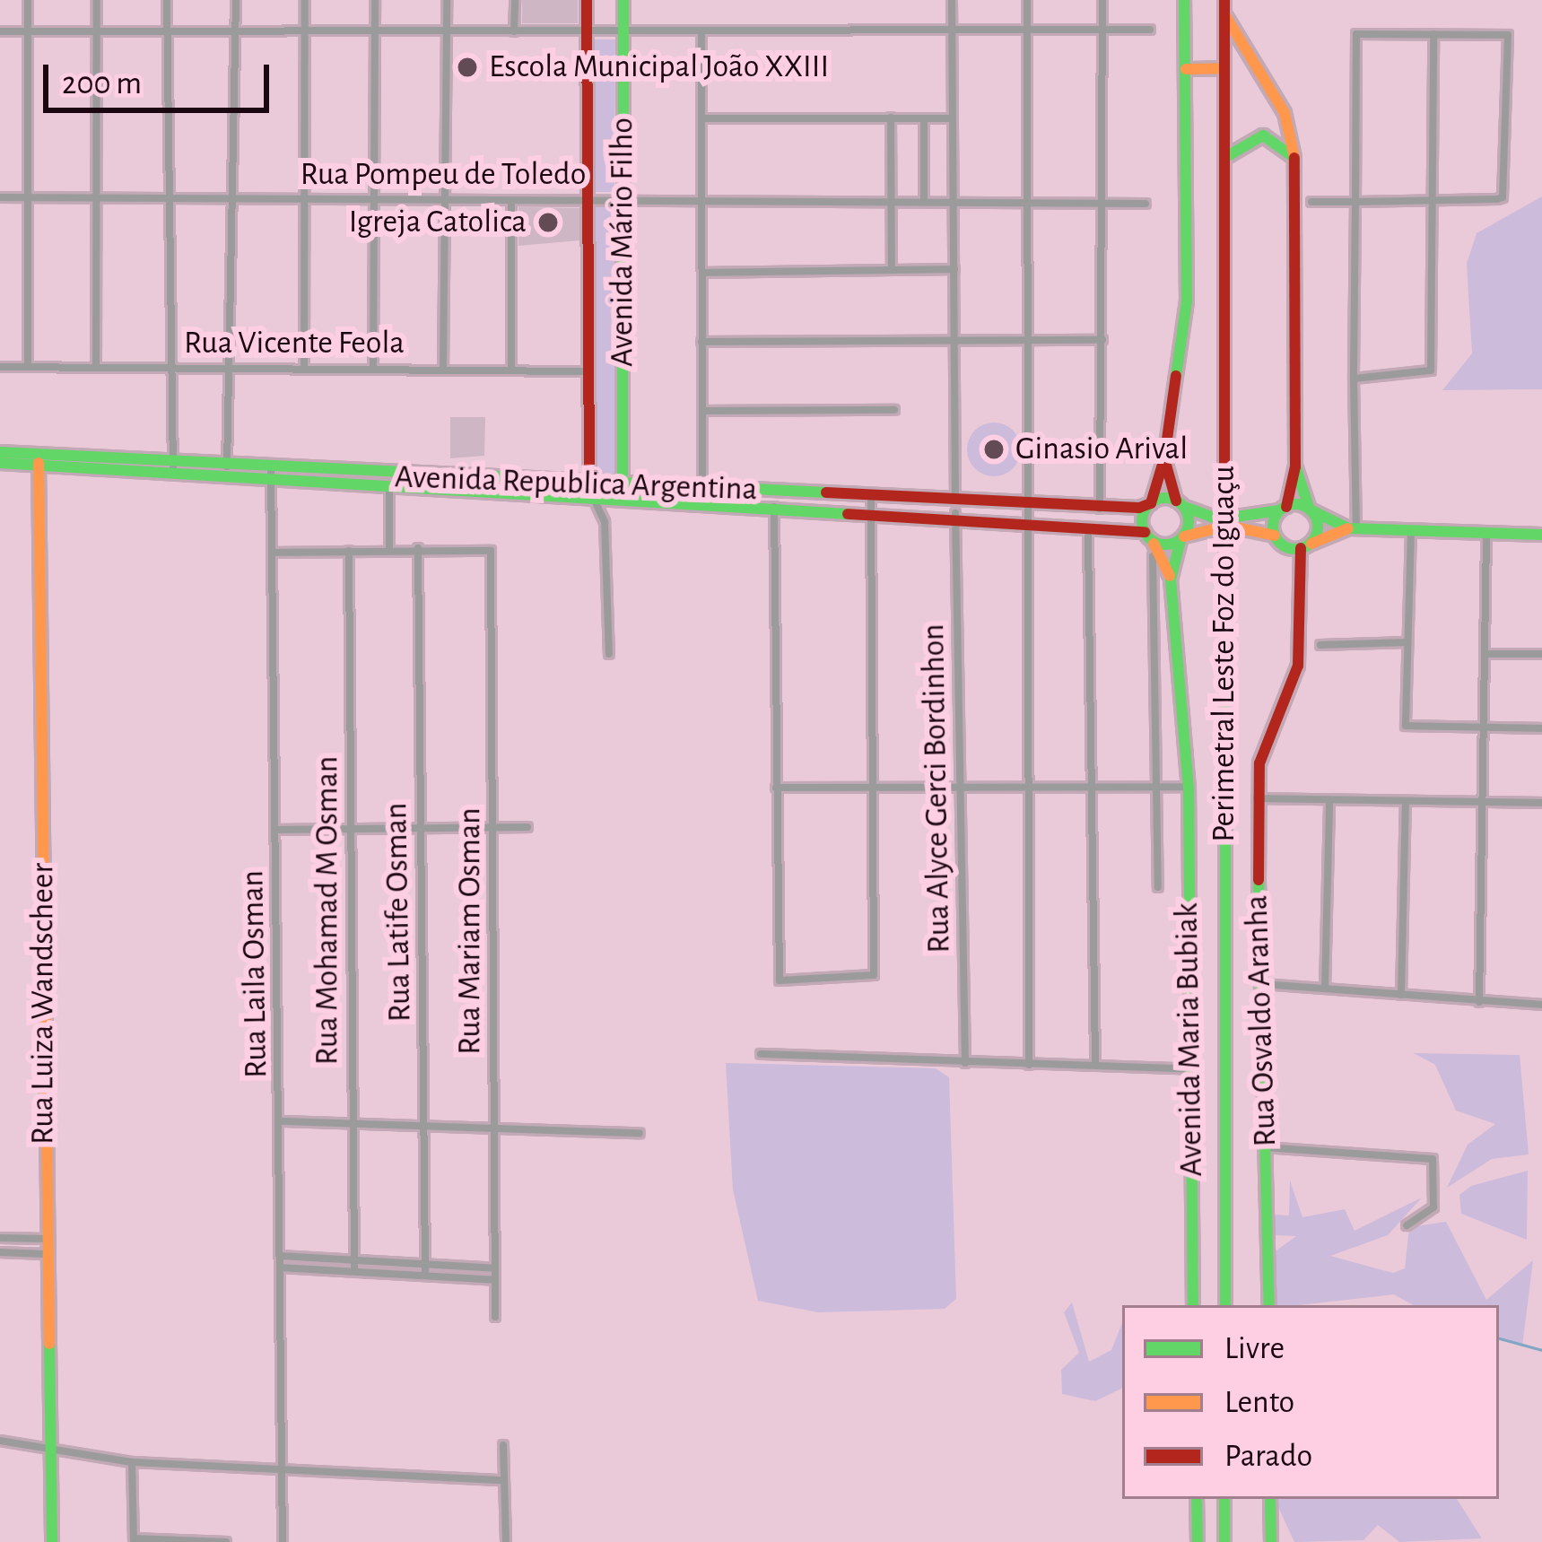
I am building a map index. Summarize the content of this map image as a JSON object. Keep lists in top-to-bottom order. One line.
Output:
{"streets":{"main road":["Avenida Mário Filho","Avenida Republica Argentina","Perimetral Leste Foz do Iguaçu","Rua Luiza Wandscheer","Rua Osvaldo Aranha","Avenida Maria Bubiak"],"street":["Rua Pompeu de Toledo","Rua Vicente Feola","Rua Alyce Gerci Bordinhon","Rua Mohamad M Osman","Rua Latife Osman","Rua Mariam Osman","Rua Laila Osman"]},"crossings":[["Rua Pompeu de Toledo","Avenida Mário Filho"],["Rua Pompeu de Toledo","Rua Alyce Gerci Bordinhon"],["Avenida Mário Filho","Rua Vicente Feola"],["Avenida Mário Filho","Avenida Republica Argentina"],["Avenida Republica Argentina","Rua Alyce Gerci Bordinhon"],["Avenida Republica Argentina","Rua Laila Osman"],["Avenida Republica Argentina","Rua Luiza Wandscheer"],["Avenida Republica Argentina","Avenida Maria Bubiak"],["Rua Latife Osman","Rua Mariam Osman"]],"places":["Escola Municipal João XXIII","Igreja Catolica","Ginasio Arival"],"legend":["Livre","Lento","Parado"],"scale_bar":"200 m"}
